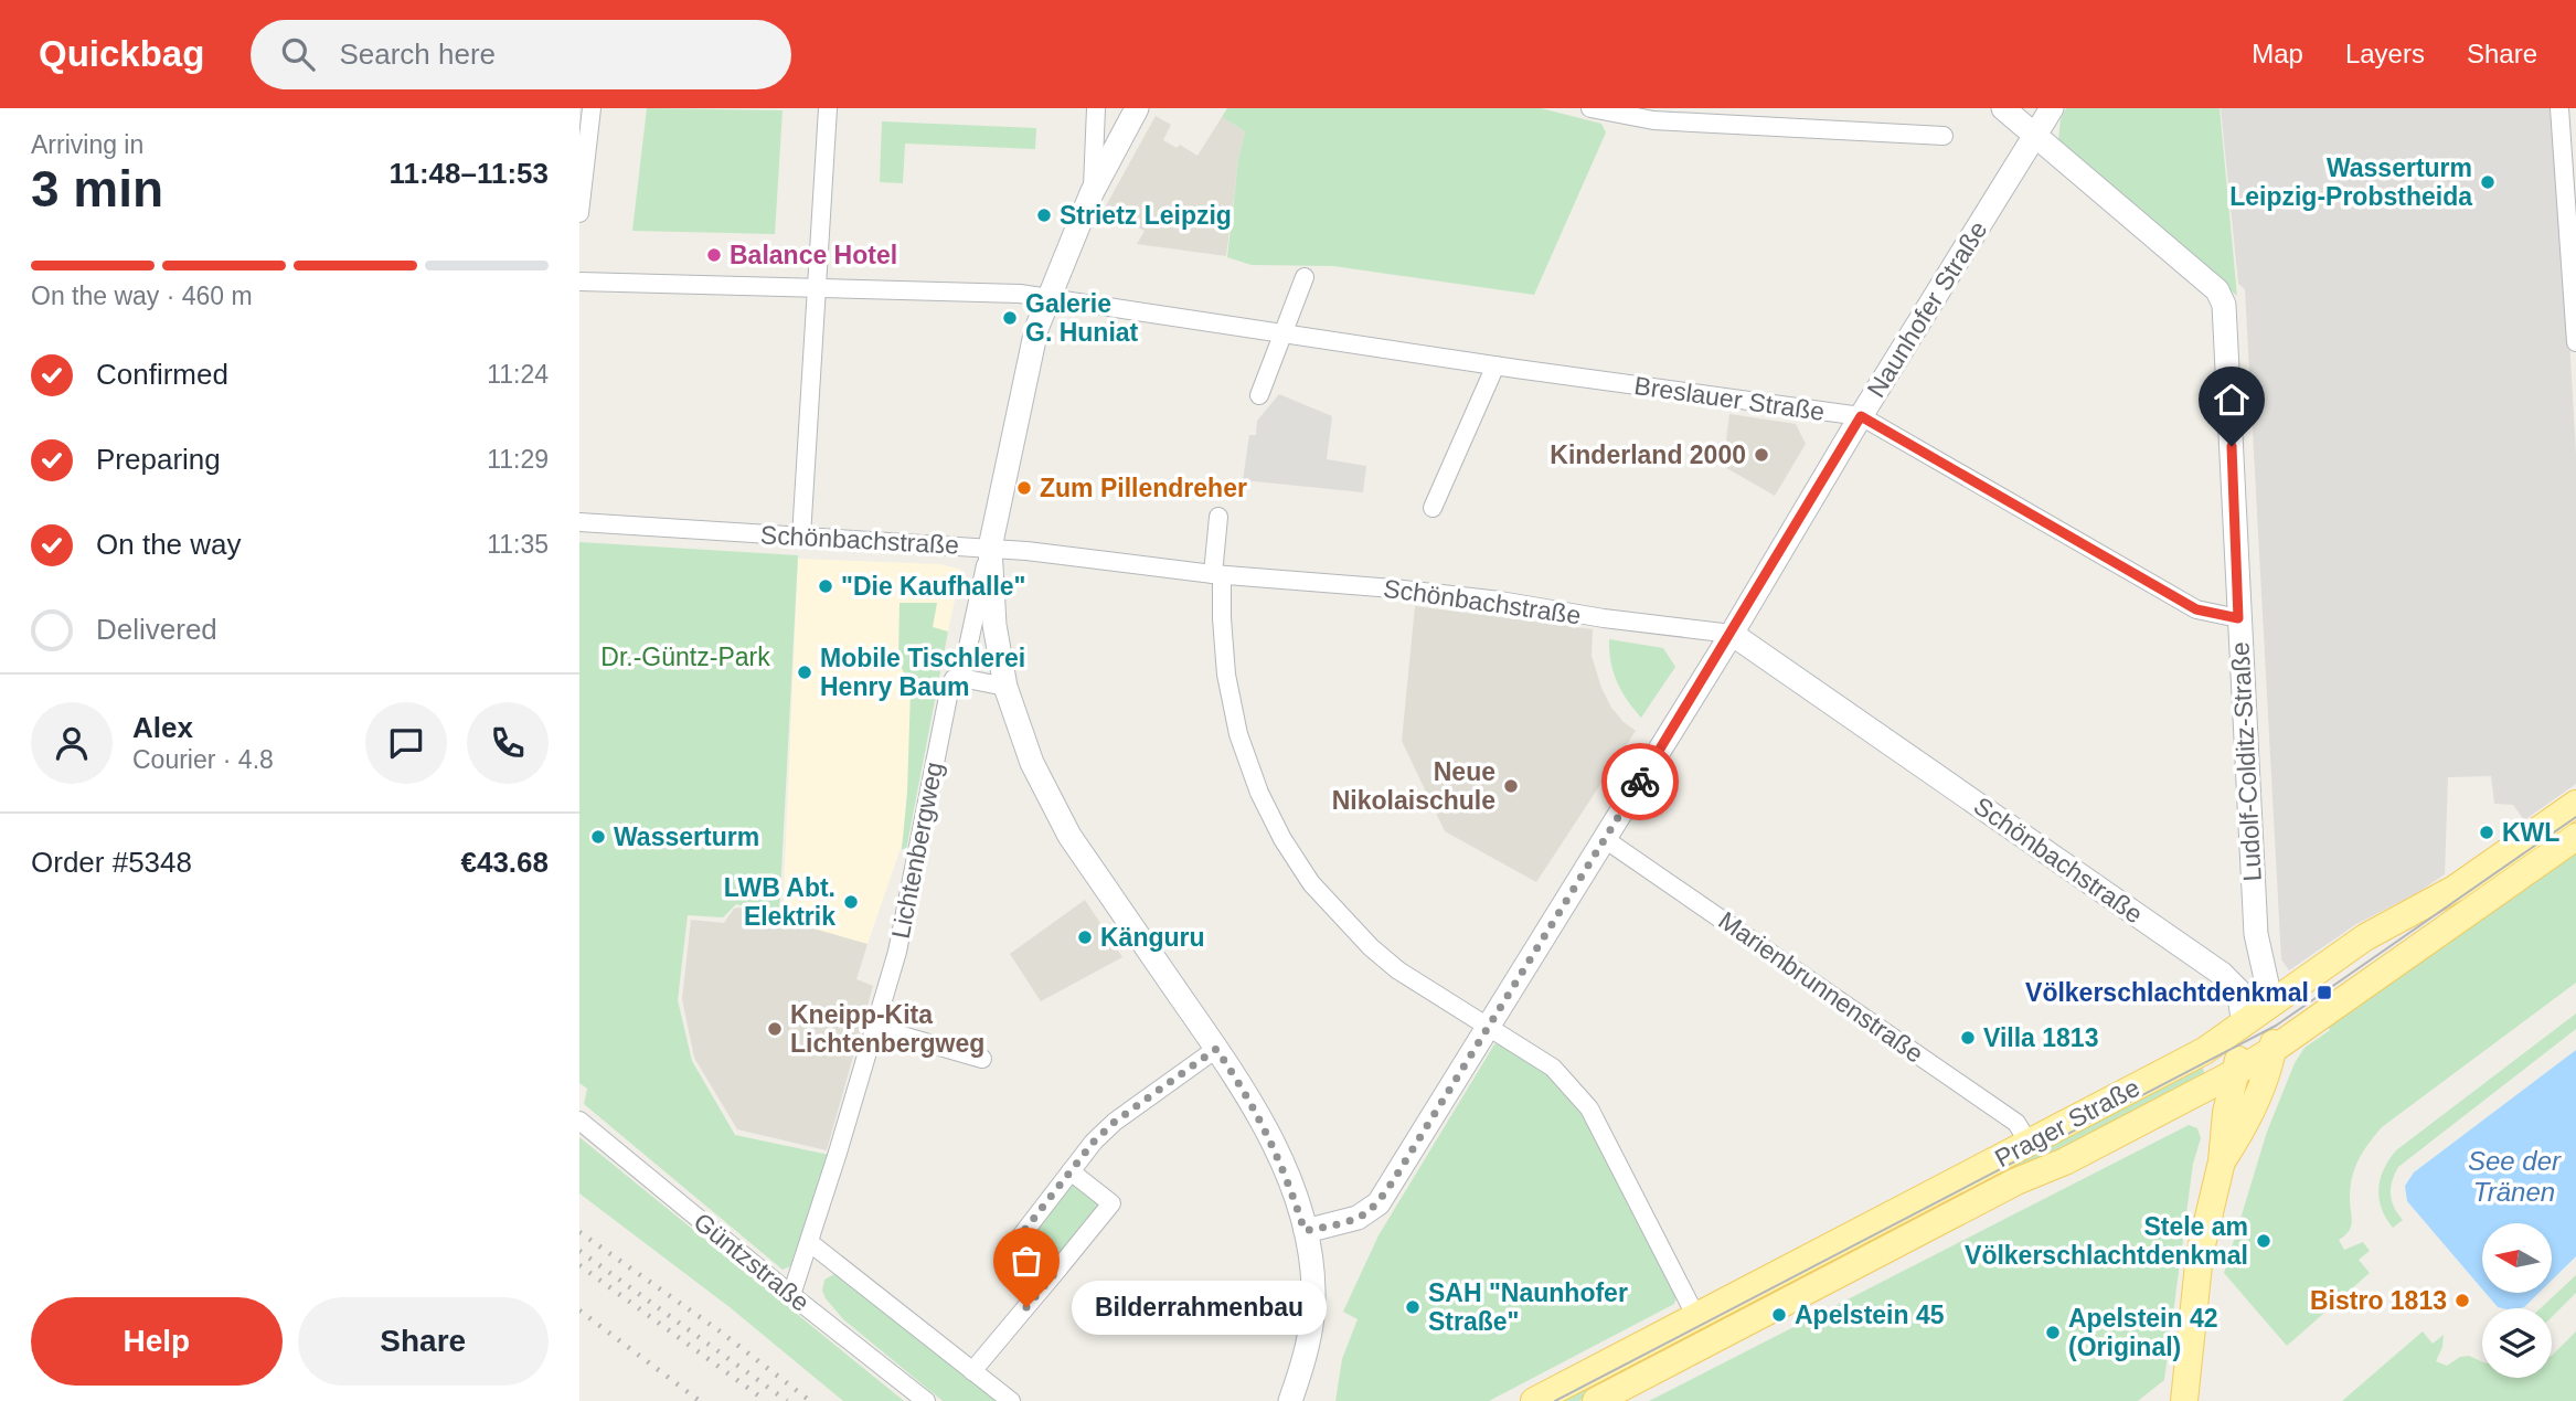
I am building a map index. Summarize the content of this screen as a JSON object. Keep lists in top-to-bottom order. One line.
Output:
{"streets":{"main road":["Prager Straße"],"street":["Naunhofer Straße","Breslauer Straße","Schönbachstraße","Ludolf-Colditz-Straße","Lichtenbergweg","Marienbrunnenstraße","Güntzstraße"]},"crossings":[["Naunhofer Straße","Breslauer Straße"],["Naunhofer Straße","Schönbachstraße"],["Naunhofer Straße","Ludolf-Colditz-Straße"],["Naunhofer Straße","Marienbrunnenstraße"],["Breslauer Straße","Ludolf-Colditz-Straße"],["Schönbachstraße","Lichtenbergweg"],["Schönbachstraße","Prager Straße"],["Ludolf-Colditz-Straße","Prager Straße"],["Lichtenbergweg","Güntzstraße"],["Marienbrunnenstraße","Prager Straße"]],"water":["See der Tränen"],"parks":["Dr.-Güntz-Park"],"places":{"other":["Wasserturm Leipzig-Probstheida","Strietz Leipzig","Balance Hotel","Galerie G. Huniat","Kinderland 2000","Zum Pillendreher","\"Die Kaufhalle\"","Mobile Tischlerei Henry Baum","Neue Nikolaischule","KWL","Wasserturm","LWB Abt. Elektrik","Känguru","Kneipp-Kita Lichtenbergweg","Villa 1813","Stele am Völkerschlachtdenkmal","Bistro 1813","Bilderrahmenbau","SAH \"Naunhofer Straße\"","Apelstein 45","Apelstein 42 (Original)"],"transit":["Völkerschlachtdenkmal"]},"north":"left","page":{"header":"Quickbag","search":"Search here","nav":["Map","Layers","Share"],"heading":["3 min","Arriving in","11:48–11:53"],"panel":["Alex","Courier · 4.8","Order #5348","€43.68"],"bar":"On the way · 460 m","list":[["Confirmed","11:24"],["Preparing","11:29"],["On the way","11:35"],"Delivered"],"bubble":"Bilderrahmenbau","buttons":["Help","Share"]}}
